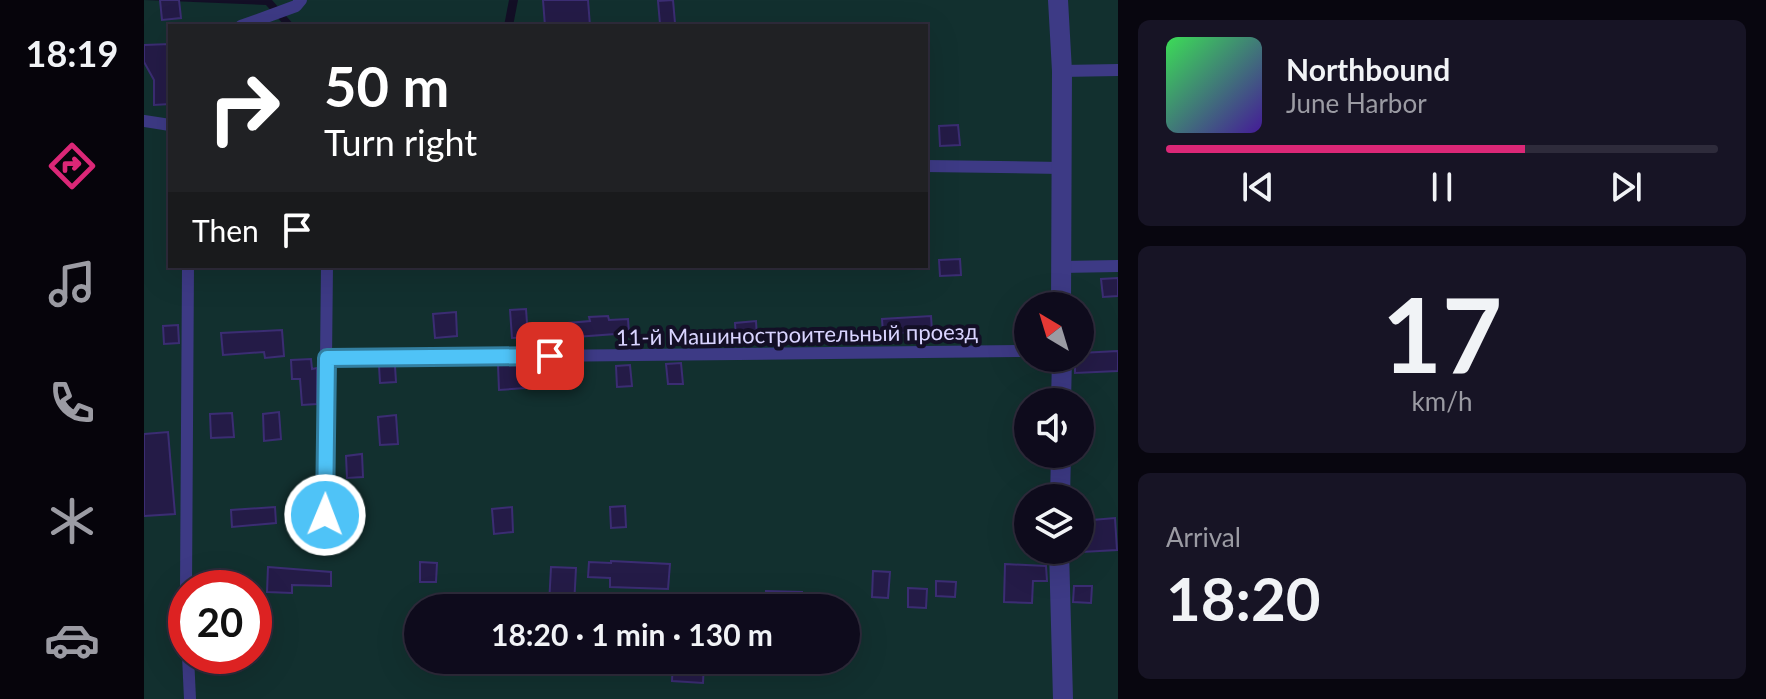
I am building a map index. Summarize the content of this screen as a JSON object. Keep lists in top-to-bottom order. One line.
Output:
{"streets":{"lane":["11-й Машиностроительный проезд"]},"north":"top left","page":{"tabs":"18:19","turn":["50 m","Turn right"],"song":["Northbound","June Harbor"],"then":"Then","tile":[["17","km/h"],["Arrival","18:20"]],"limit":"20","trip":"18:20 · 1 min · 130 m"}}
